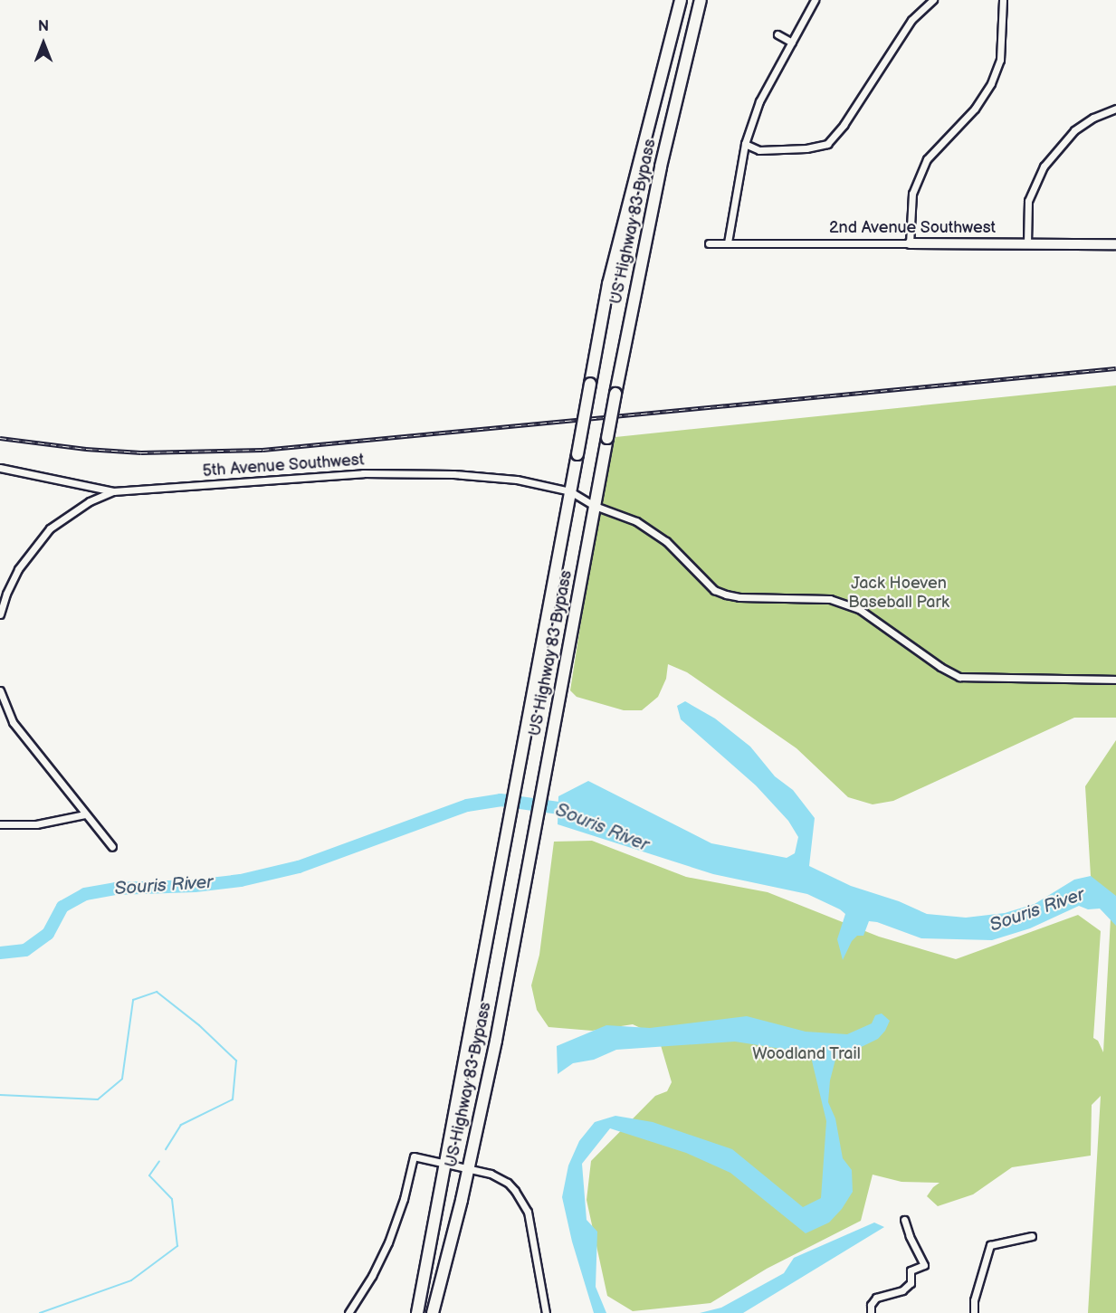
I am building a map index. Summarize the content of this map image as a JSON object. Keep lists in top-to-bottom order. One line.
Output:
{"streets":{"highway":["US Highway 83 Bypass"],"street":["2nd Avenue Southwest","5th Avenue Southwest"]},"crossings":[["US Highway 83 Bypass","5th Avenue Southwest"]],"water":["Souris River"],"parks":["Jack Hoeven Baseball Park","Woodland Trail"],"north":"top"}
